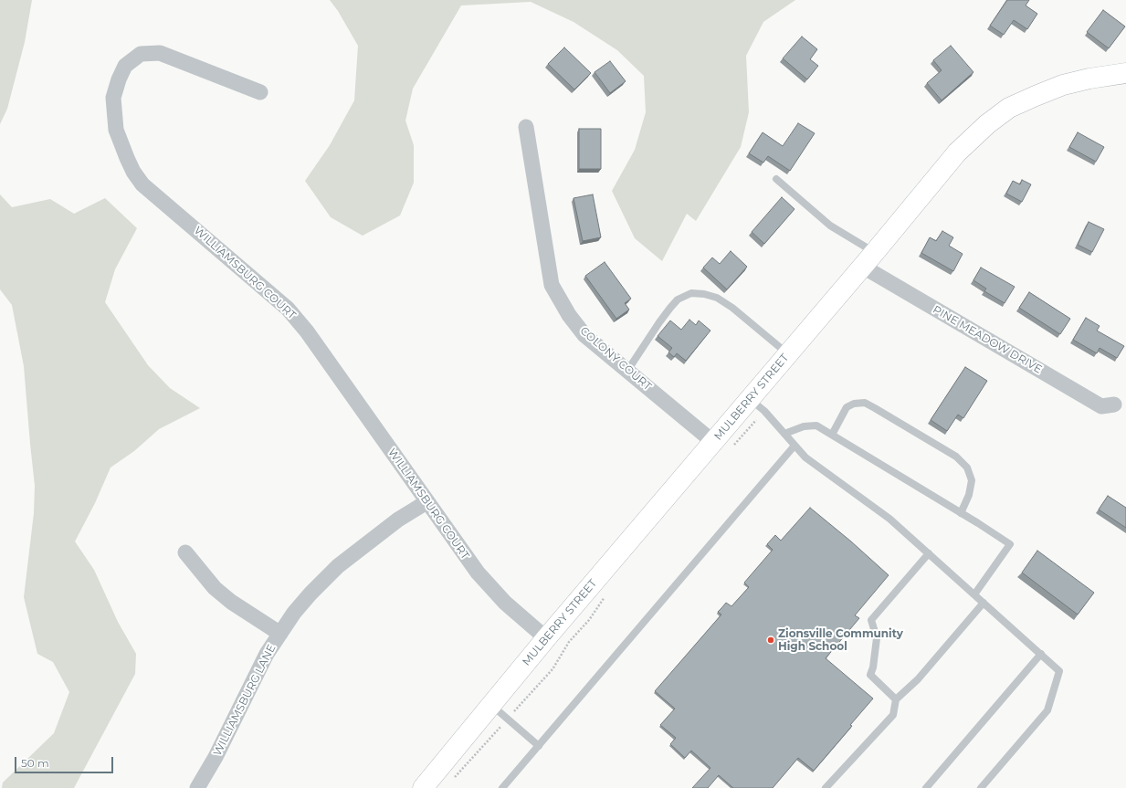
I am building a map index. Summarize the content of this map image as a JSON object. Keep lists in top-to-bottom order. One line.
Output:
{"streets":{"street":["WILLIAMSBURG COURT","PINE MEADOW DRIVE","COLONY COURT","MULBERRY STREET","WILLIAMSBURG LANE"]},"crossings":[["WILLIAMSBURG COURT","MULBERRY STREET"],["WILLIAMSBURG COURT","WILLIAMSBURG LANE"],["PINE MEADOW DRIVE","MULBERRY STREET"],["COLONY COURT","MULBERRY STREET"]],"places":["Zionsville Community High School"],"scale_bar":"50 m"}
